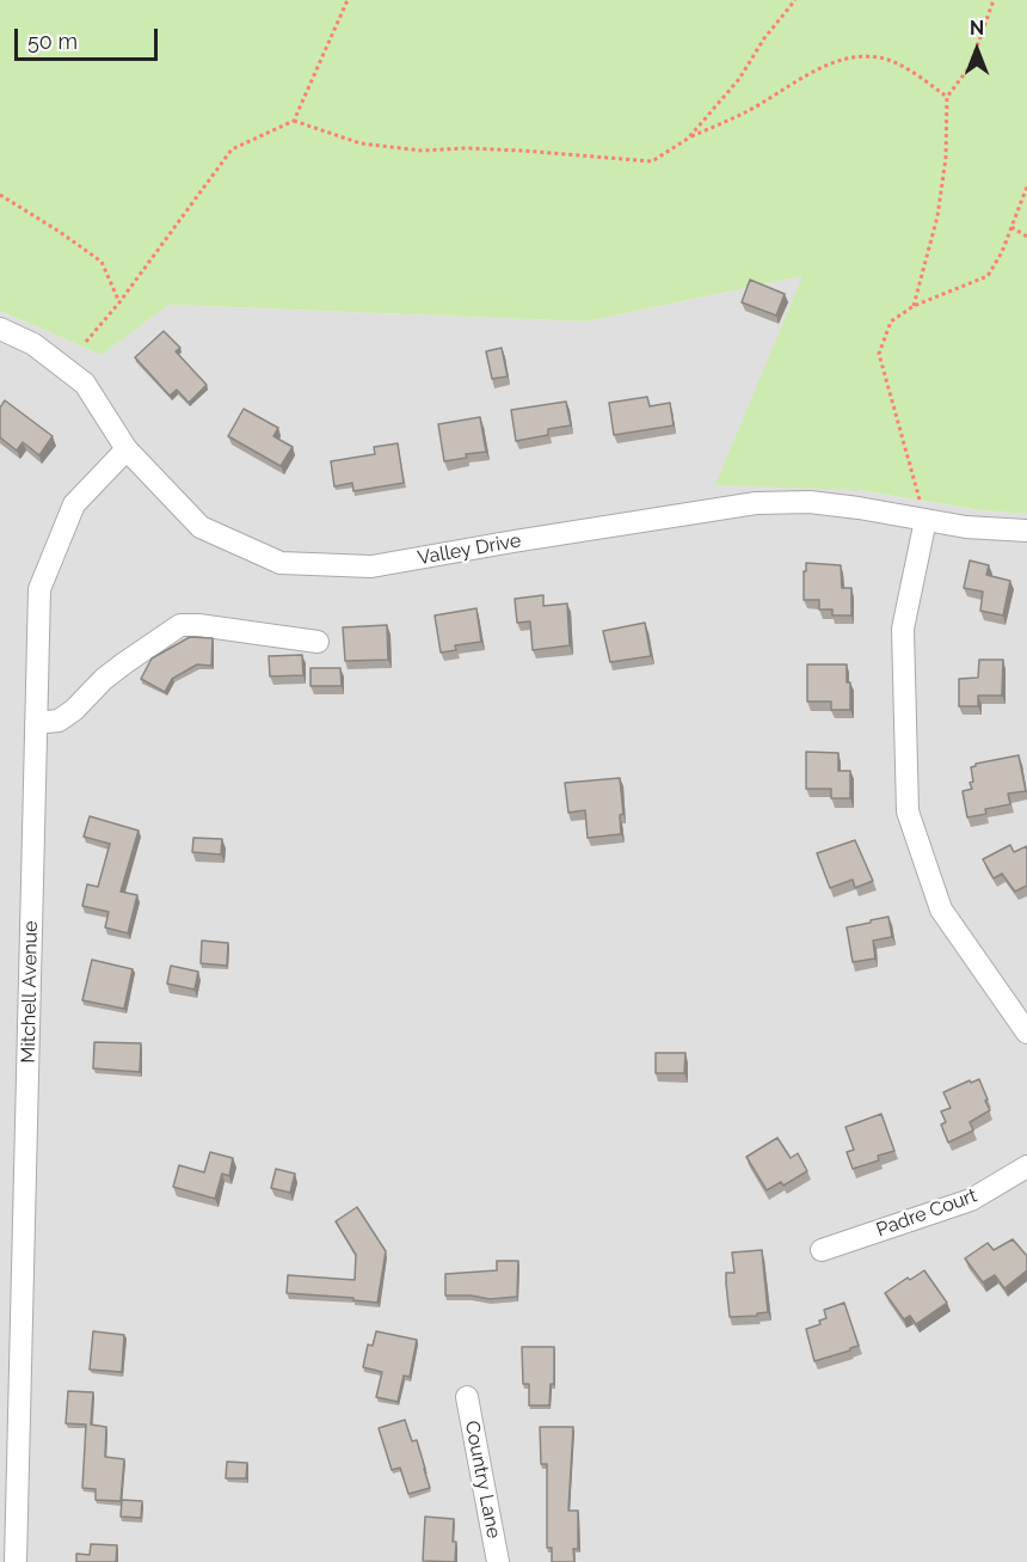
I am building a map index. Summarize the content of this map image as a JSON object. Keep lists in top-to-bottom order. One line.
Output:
{"streets":{"street":["Valley Drive","Mitchell Avenue","Padre Court","Country Lane"]},"crossings":[["Valley Drive","Mitchell Avenue"]],"scale_bar":"50 m","north":"top"}
